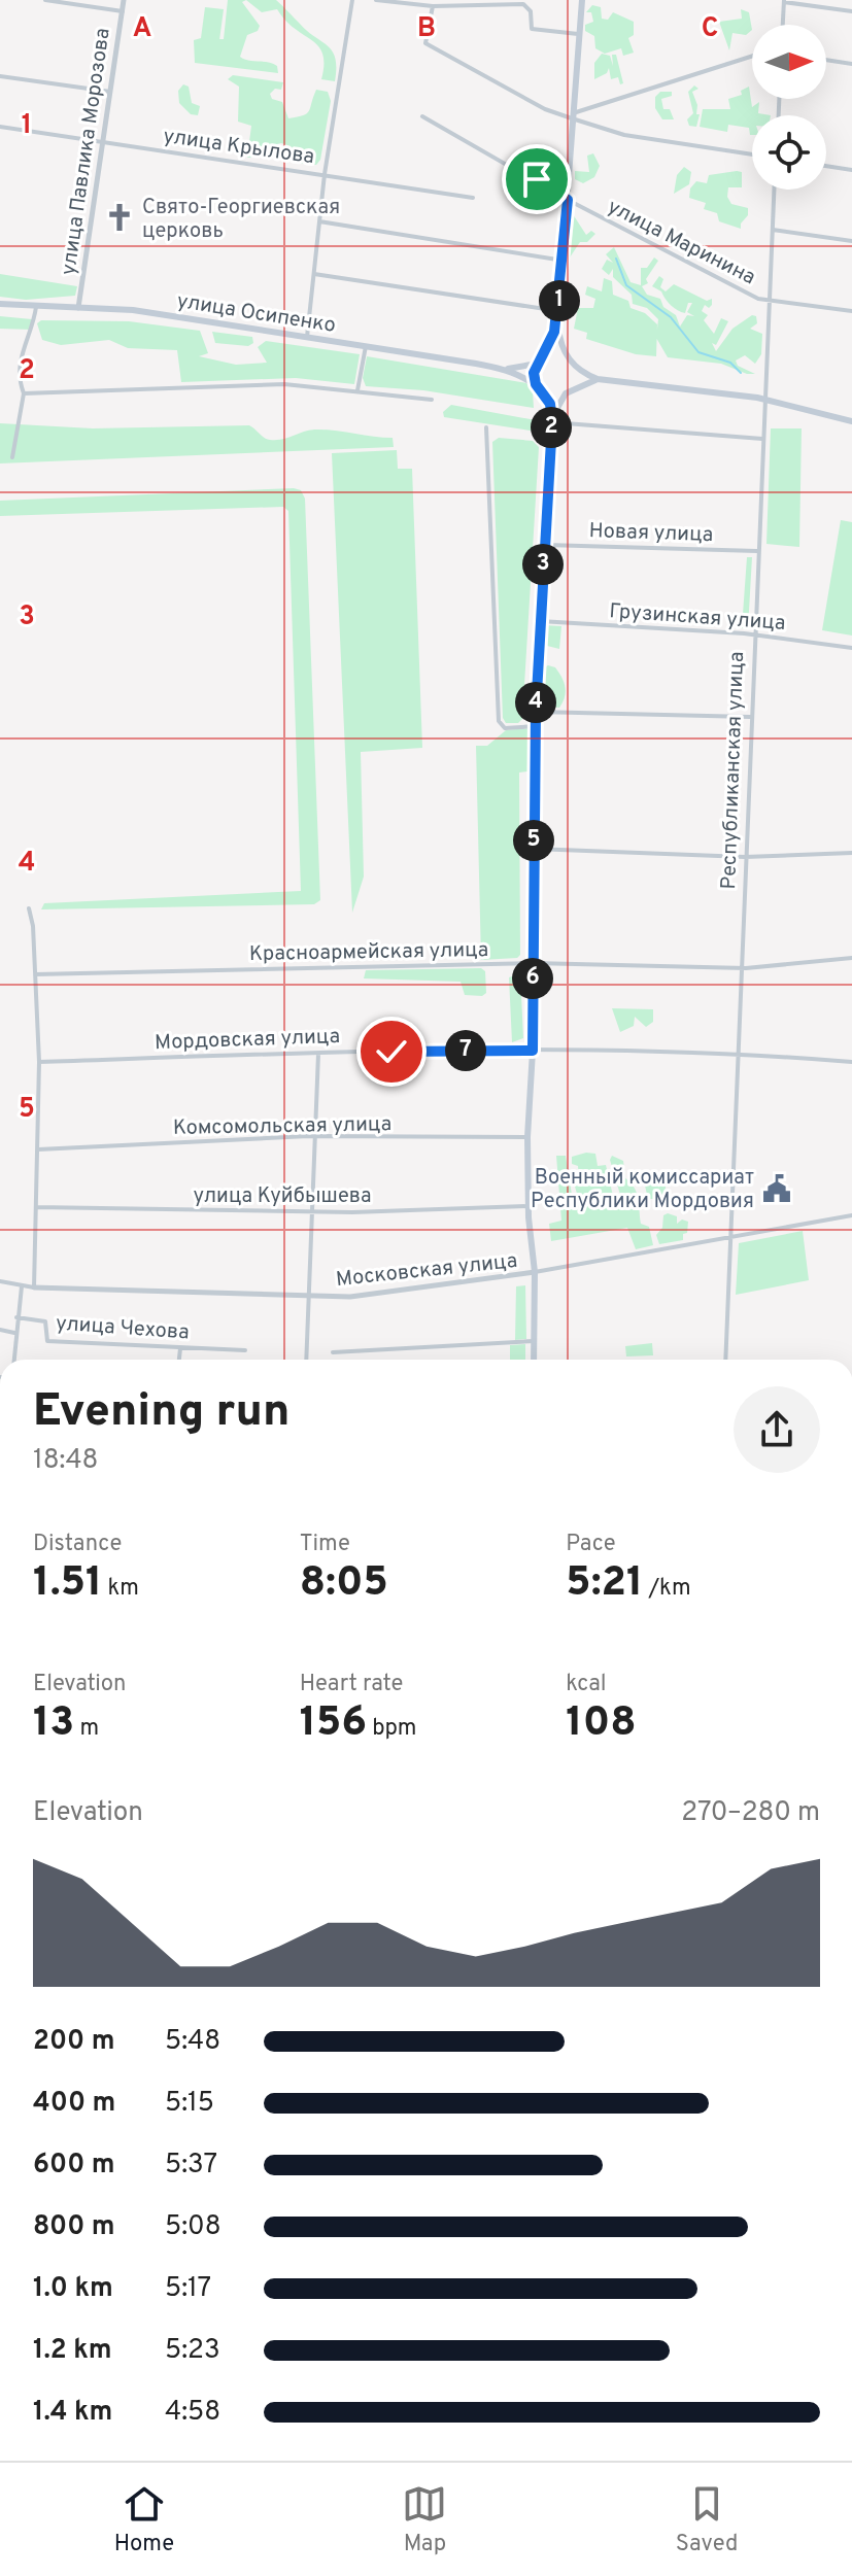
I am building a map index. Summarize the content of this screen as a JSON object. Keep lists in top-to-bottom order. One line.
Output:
{"streets":{"main road":["улица Осипенко"],"street":["улица Крылова","улица Павлика Морозова","улица Маринина","Новая улица","Грузинская улица","Республиканская улица","Красноармейская улица","Мордовская улица","Комсомольская улица","улица Куйбышева","Московская улица","улица Чехова"]},"crossings":[["улица Крылова","улица Павлика Морозова"],["улица Павлика Морозова","улица Осипенко"],["улица Маринина","Республиканская улица"],["Новая улица","Республиканская улица"],["Грузинская улица","Республиканская улица"],["Республиканская улица","Красноармейская улица"],["Республиканская улица","Мордовская улица"],["Республиканская улица","Московская улица"]],"places":{"church":["Свято-Георгиевская церковь"],"public building":["Военный комиссариат Республики Мордовия"]},"north":"right","page":{"pins":["1","2","3","4","5","6","7"],"heading":["Evening run","18:48"],"stats":[["Distance","1.51 km"],["Time","8:05"],["Pace","5:21 /km"],["Elevation","13 m"],["Heart rate","156 bpm"],["kcal","108"]],"chart":["Elevation","270–280 m"],"list":[{"name":"200 m","note":"5:48"},{"name":"400 m","note":"5:15"},{"name":"600 m","note":"5:37"},{"name":"800 m","note":"5:08"},{"name":"1.0 km","note":"5:17"},{"name":"1.2 km","note":"5:23"},{"name":"1.4 km","note":"4:58"}],"tabs":["Home","Map","Saved"]},"grid":{"columns":["A","B","C"],"rows":["1","2","3","4","5"]}}
